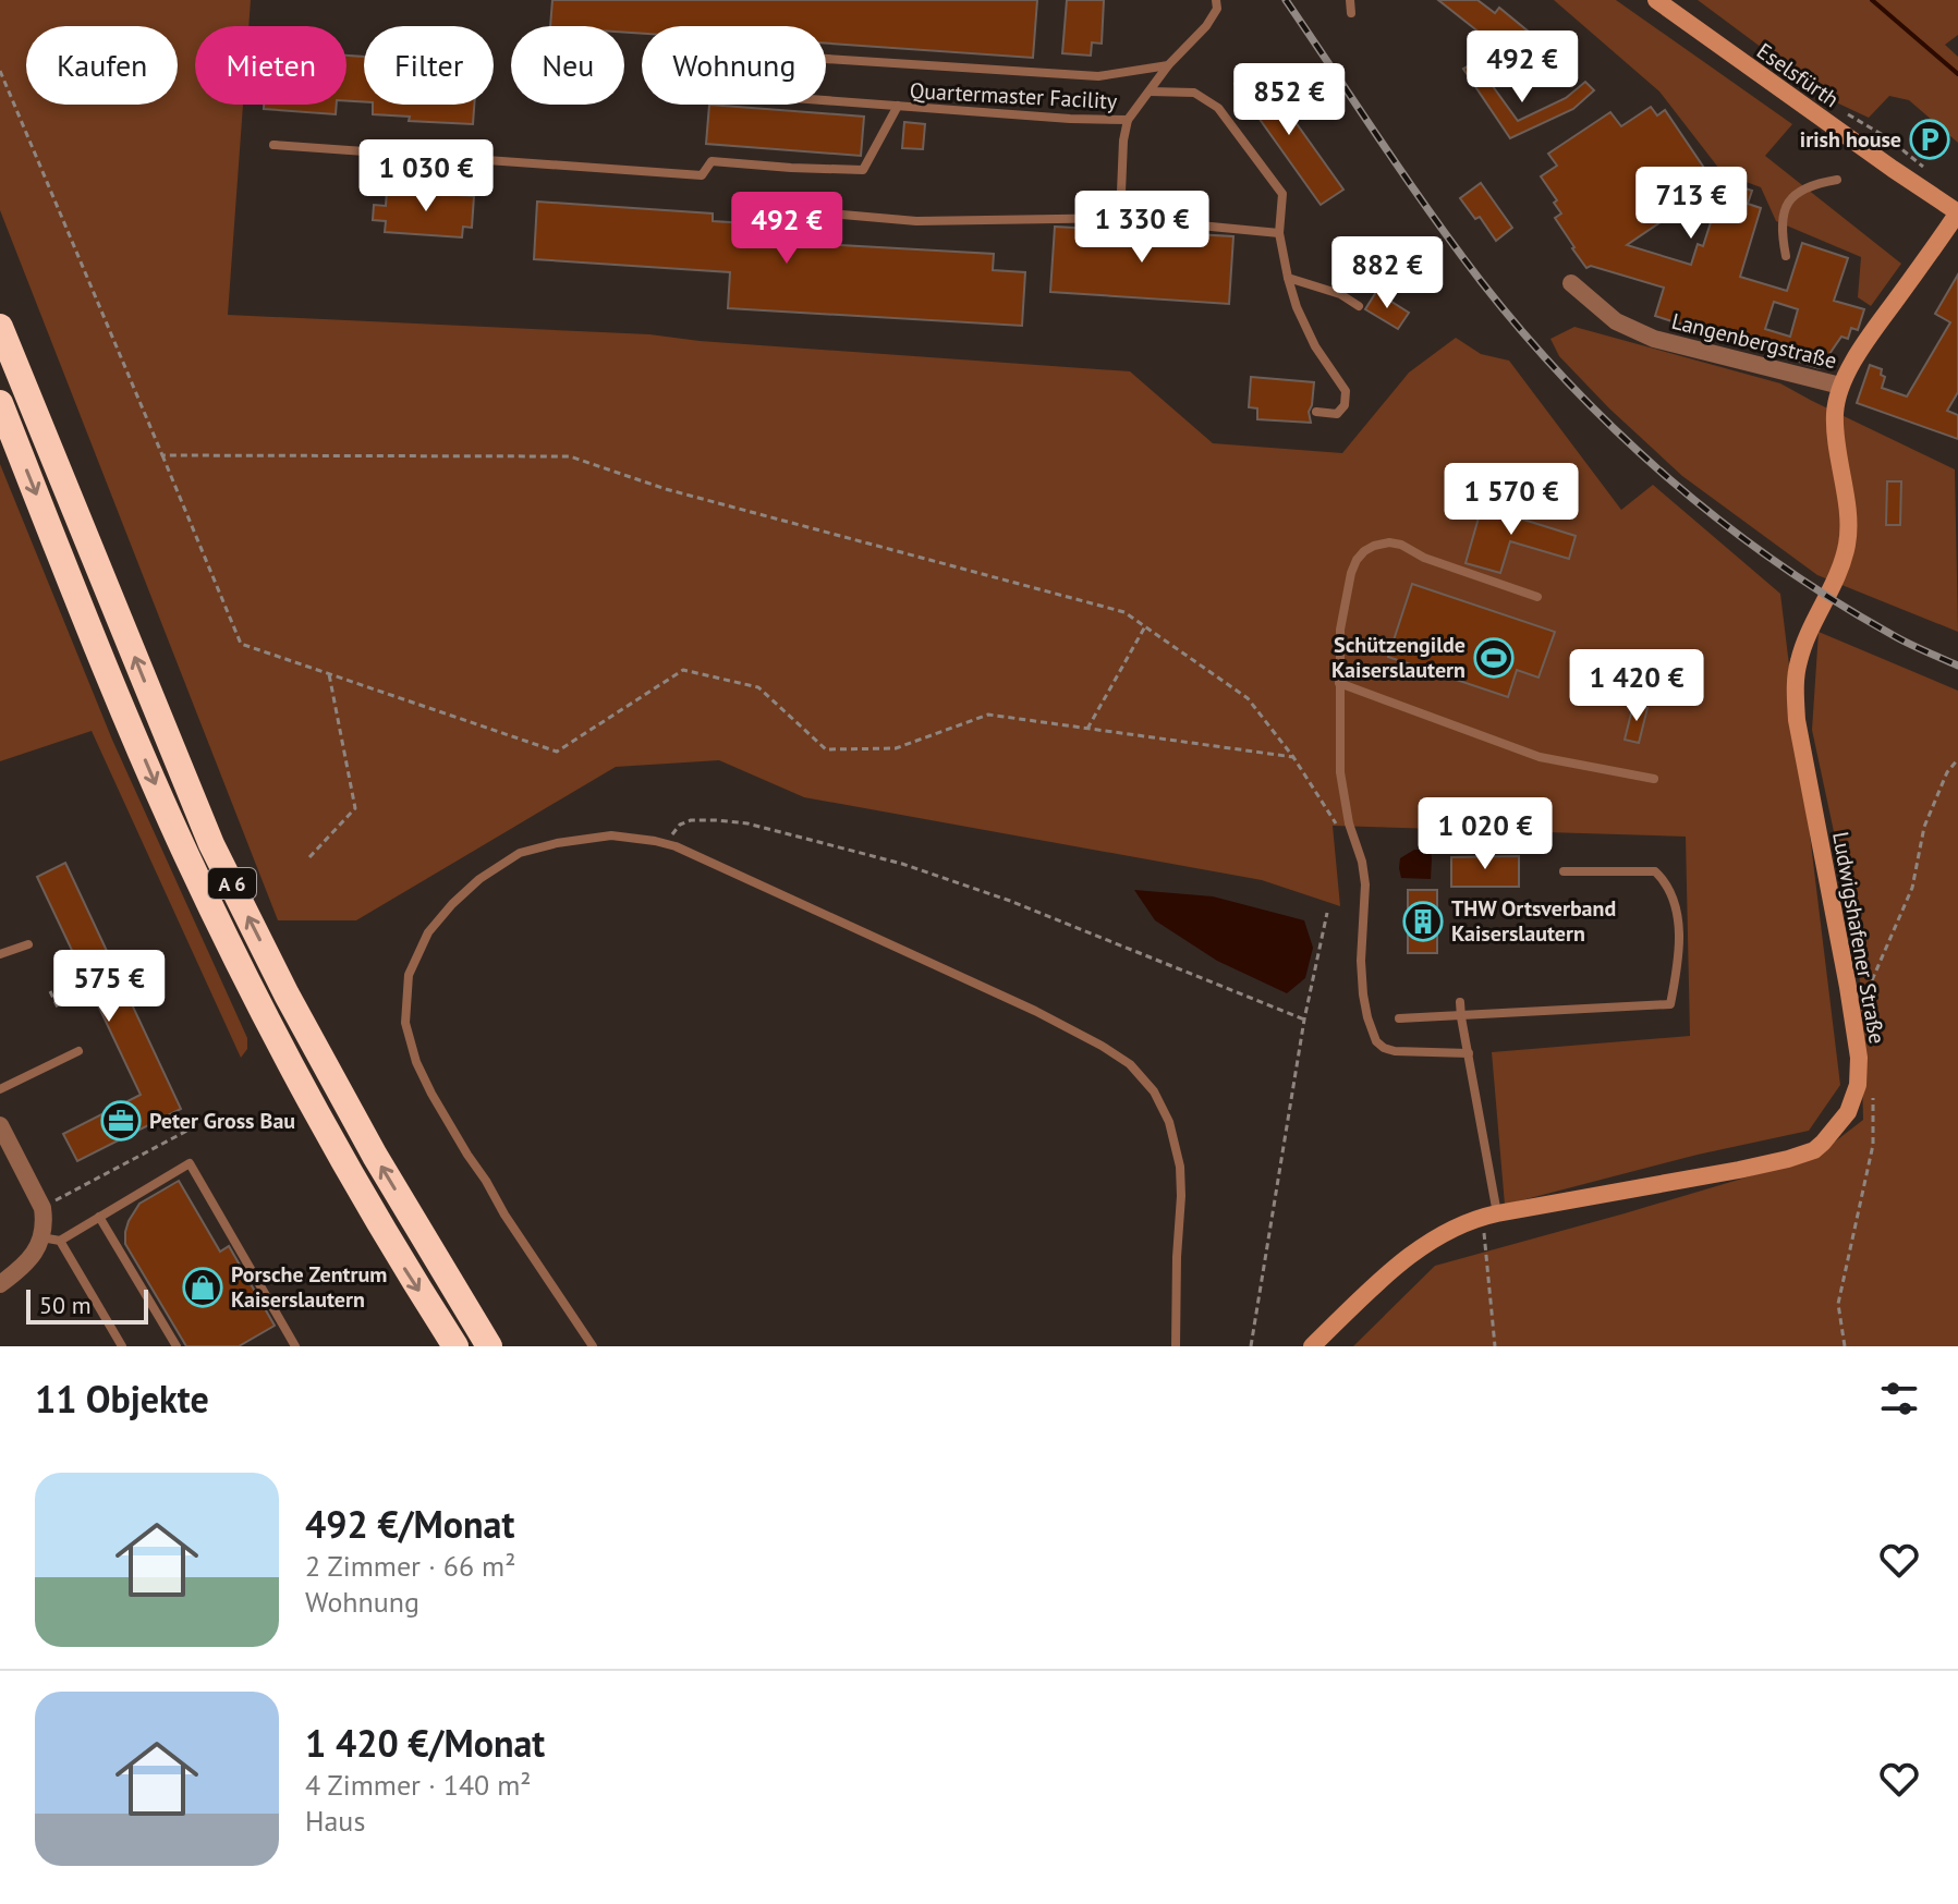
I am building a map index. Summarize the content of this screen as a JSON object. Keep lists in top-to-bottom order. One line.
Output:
{"streets":{"highway":["A 6"],"street":["Eselsfürth","Langenbergstraße","Ludwigshafener Straße"],"lane":["Quartermaster Facility"]},"crossings":[["Eselsfürth","Langenbergstraße"],["Langenbergstraße","Ludwigshafener Straße"]],"places":{"parking":["irish house"],"sports":["Schützengilde Kaiserslautern"],"building":["THW Ortsverband Kaiserslautern"],"office":["Peter Gross Bau"],"shop":["Porsche Zentrum Kaiserslautern"]},"scale_bar":"50 m","page":{"chip":["Kaufen","Mieten","Filter","Neu","Wohnung"],"price":["492 €","852 €","1 030 €","713 €","1 330 €","492 €","882 €","1 570 €","1 420 €","1 020 €","575 €"],"scale":"50 m","heading":"11 Objekte","list":[{"name":"492 €/Monat","note":"2 Zimmer · 66 m² · Wohnung"},{"name":"1 420 €/Monat","note":"4 Zimmer · 140 m² · Haus"}]}}
